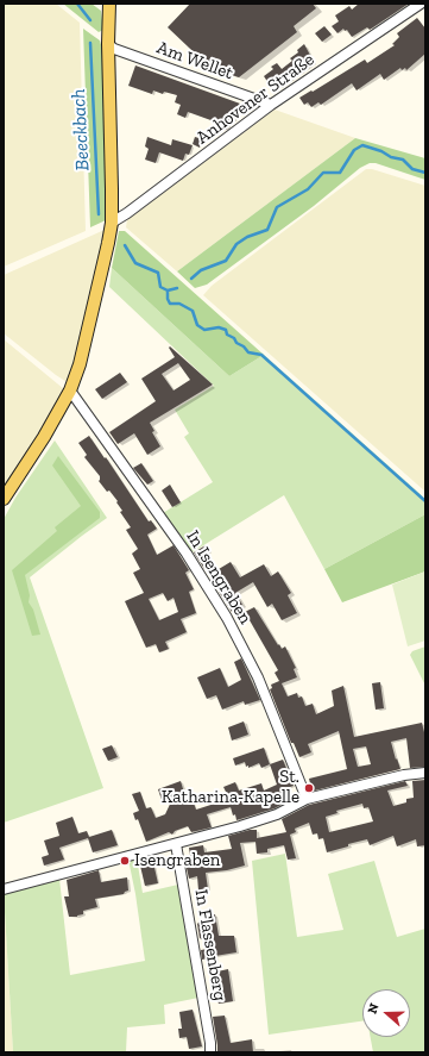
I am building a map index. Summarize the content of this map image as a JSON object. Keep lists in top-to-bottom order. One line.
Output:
{"streets":{"street":["Am Wellet","Anhovener Straße","In Isengraben","In Flassenberg"]},"crossings":[["Am Wellet","Anhovener Straße"]],"water":["Beeckbach"],"places":["St. Katharina-Kapelle","Isengraben"],"north":"left"}
